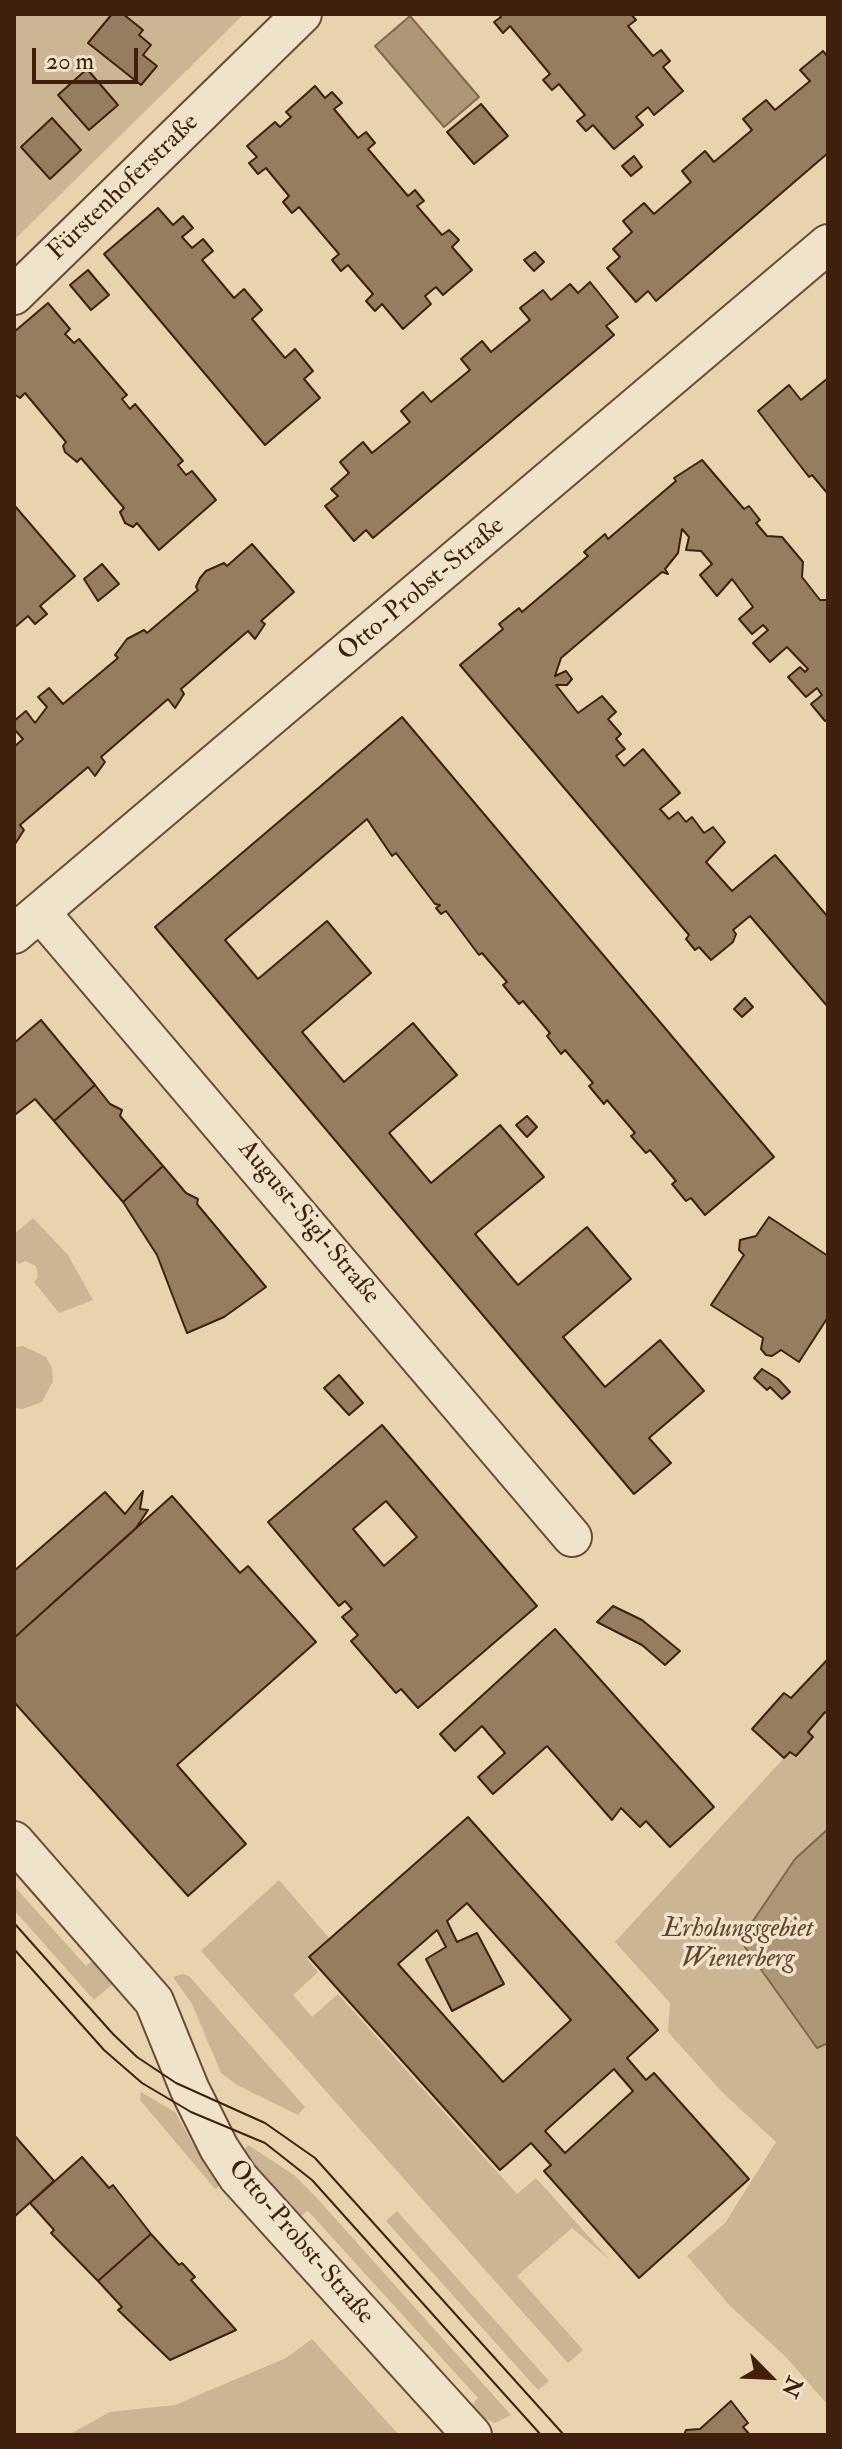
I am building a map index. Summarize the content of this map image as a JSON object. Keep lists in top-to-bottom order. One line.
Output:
{"streets":{"street":["Fürstenhoferstraße","Otto-Probst-Straße","August-Sigl-Straße"]},"crossings":[["Otto-Probst-Straße","August-Sigl-Straße"]],"parks":["Erholungsgebiet Wienerberg"],"scale_bar":"20 m","north":"bottom right"}
